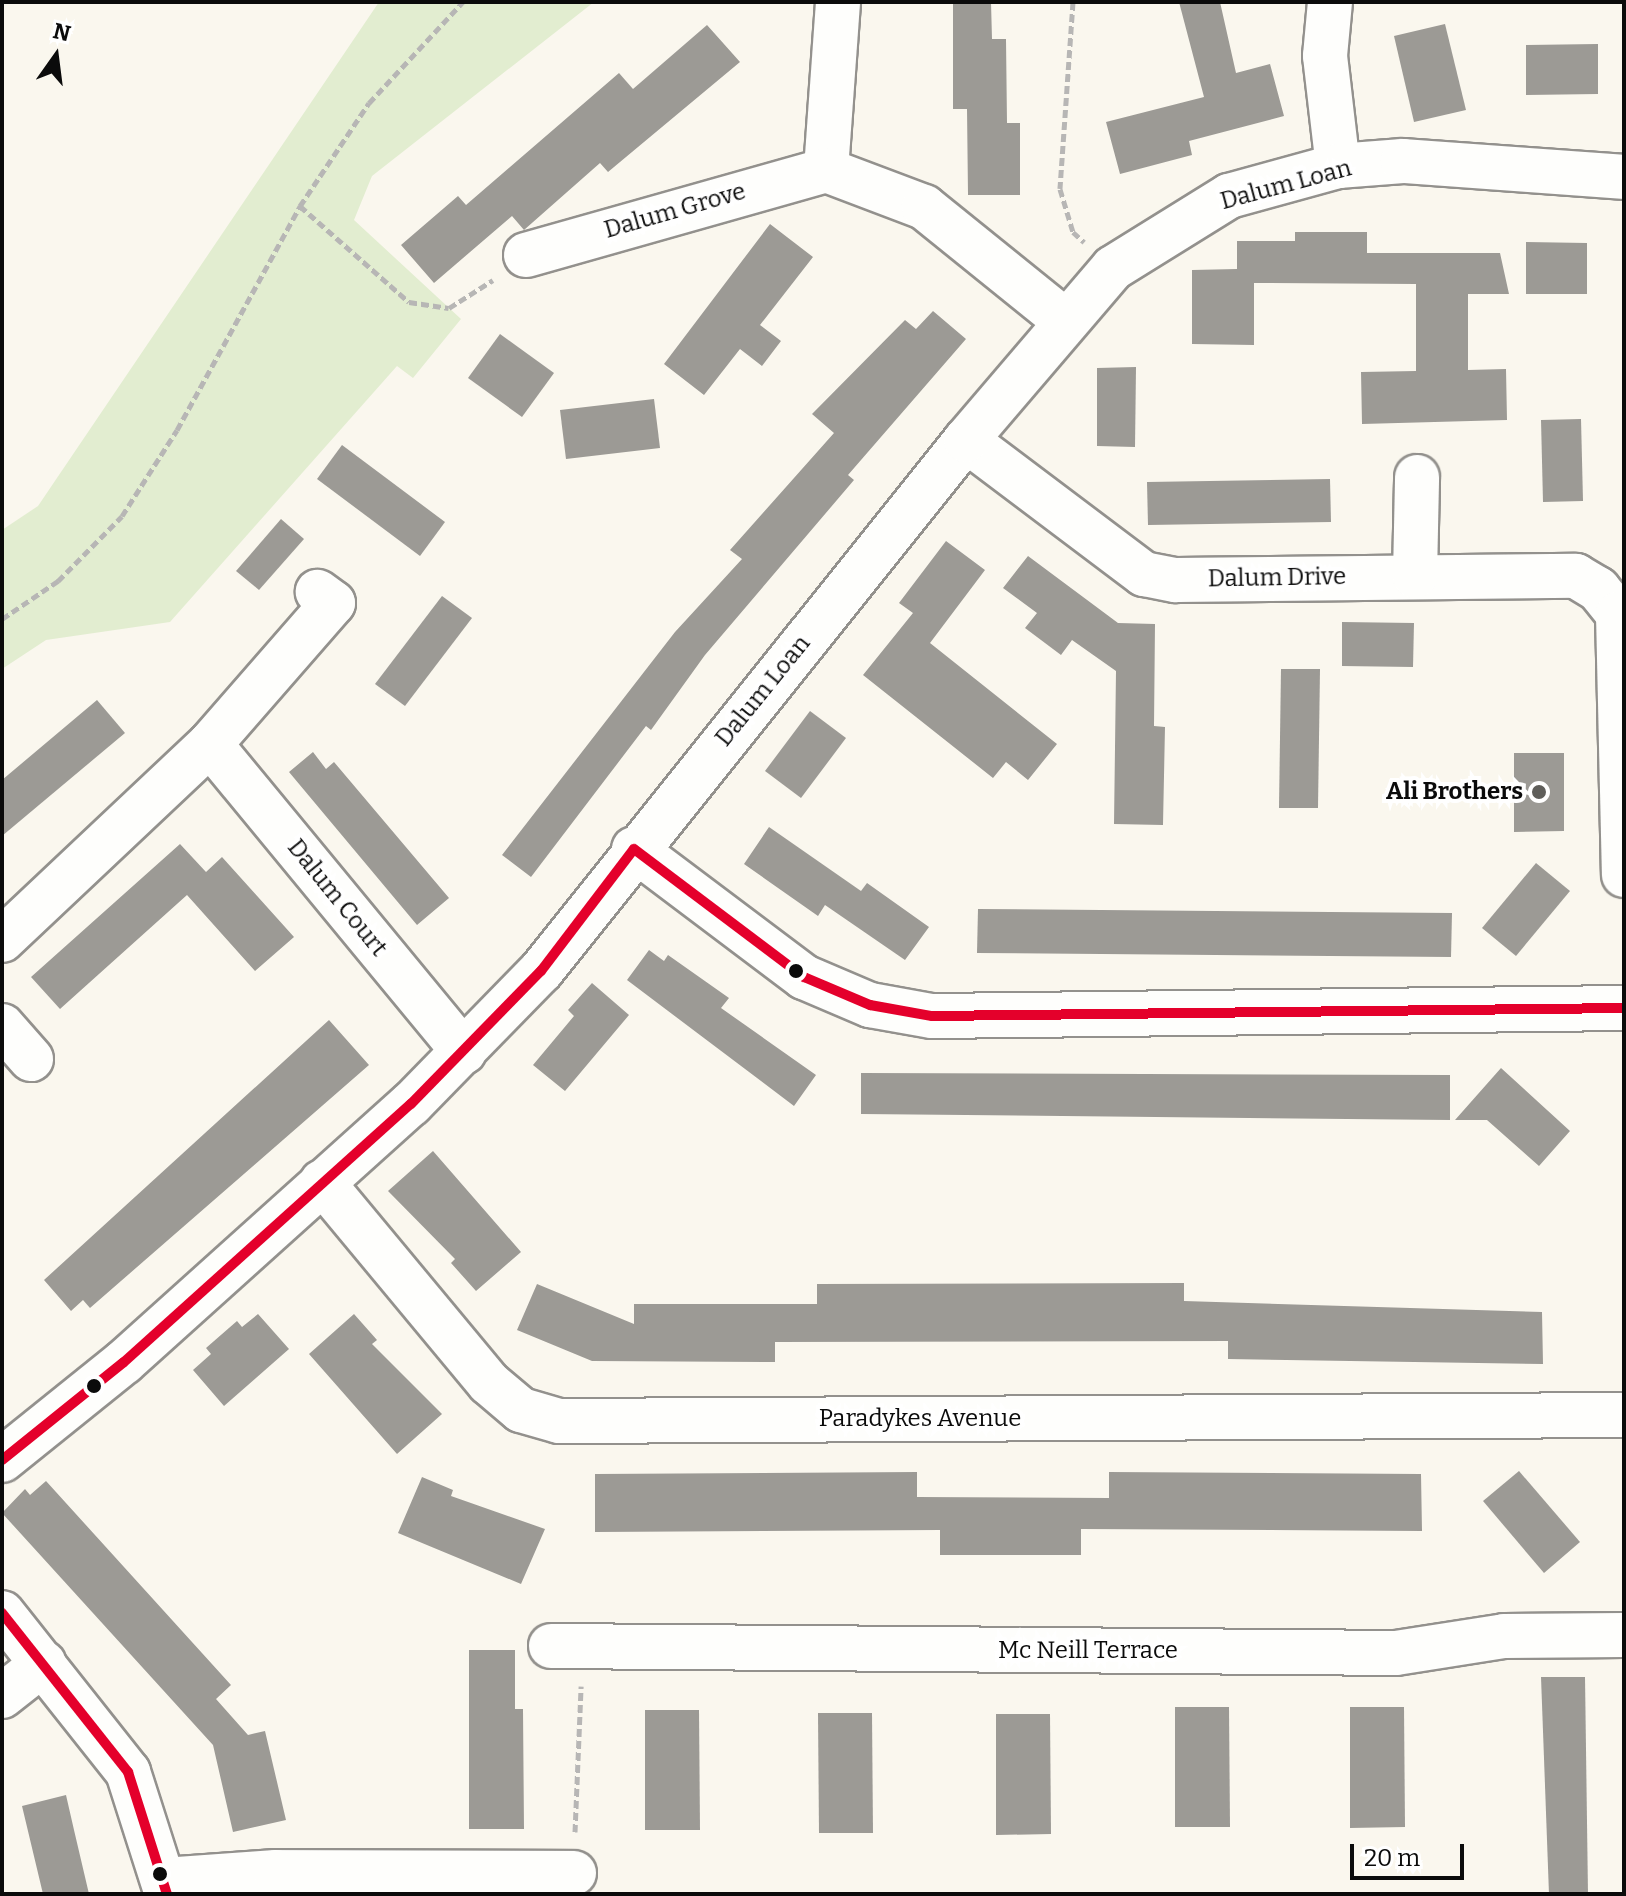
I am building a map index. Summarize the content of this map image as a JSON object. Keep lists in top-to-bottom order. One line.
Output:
{"streets":{"street":["Dalum Loan","Dalum Grove","Dalum Drive","Dalum Court","Paradykes Avenue","Mc Neill Terrace"]},"crossings":[["Dalum Loan","Dalum Drive"],["Dalum Loan","Dalum Court"],["Dalum Loan","Paradykes Avenue"]],"places":["Ali Brothers"],"scale_bar":"20 m","north":"top"}
